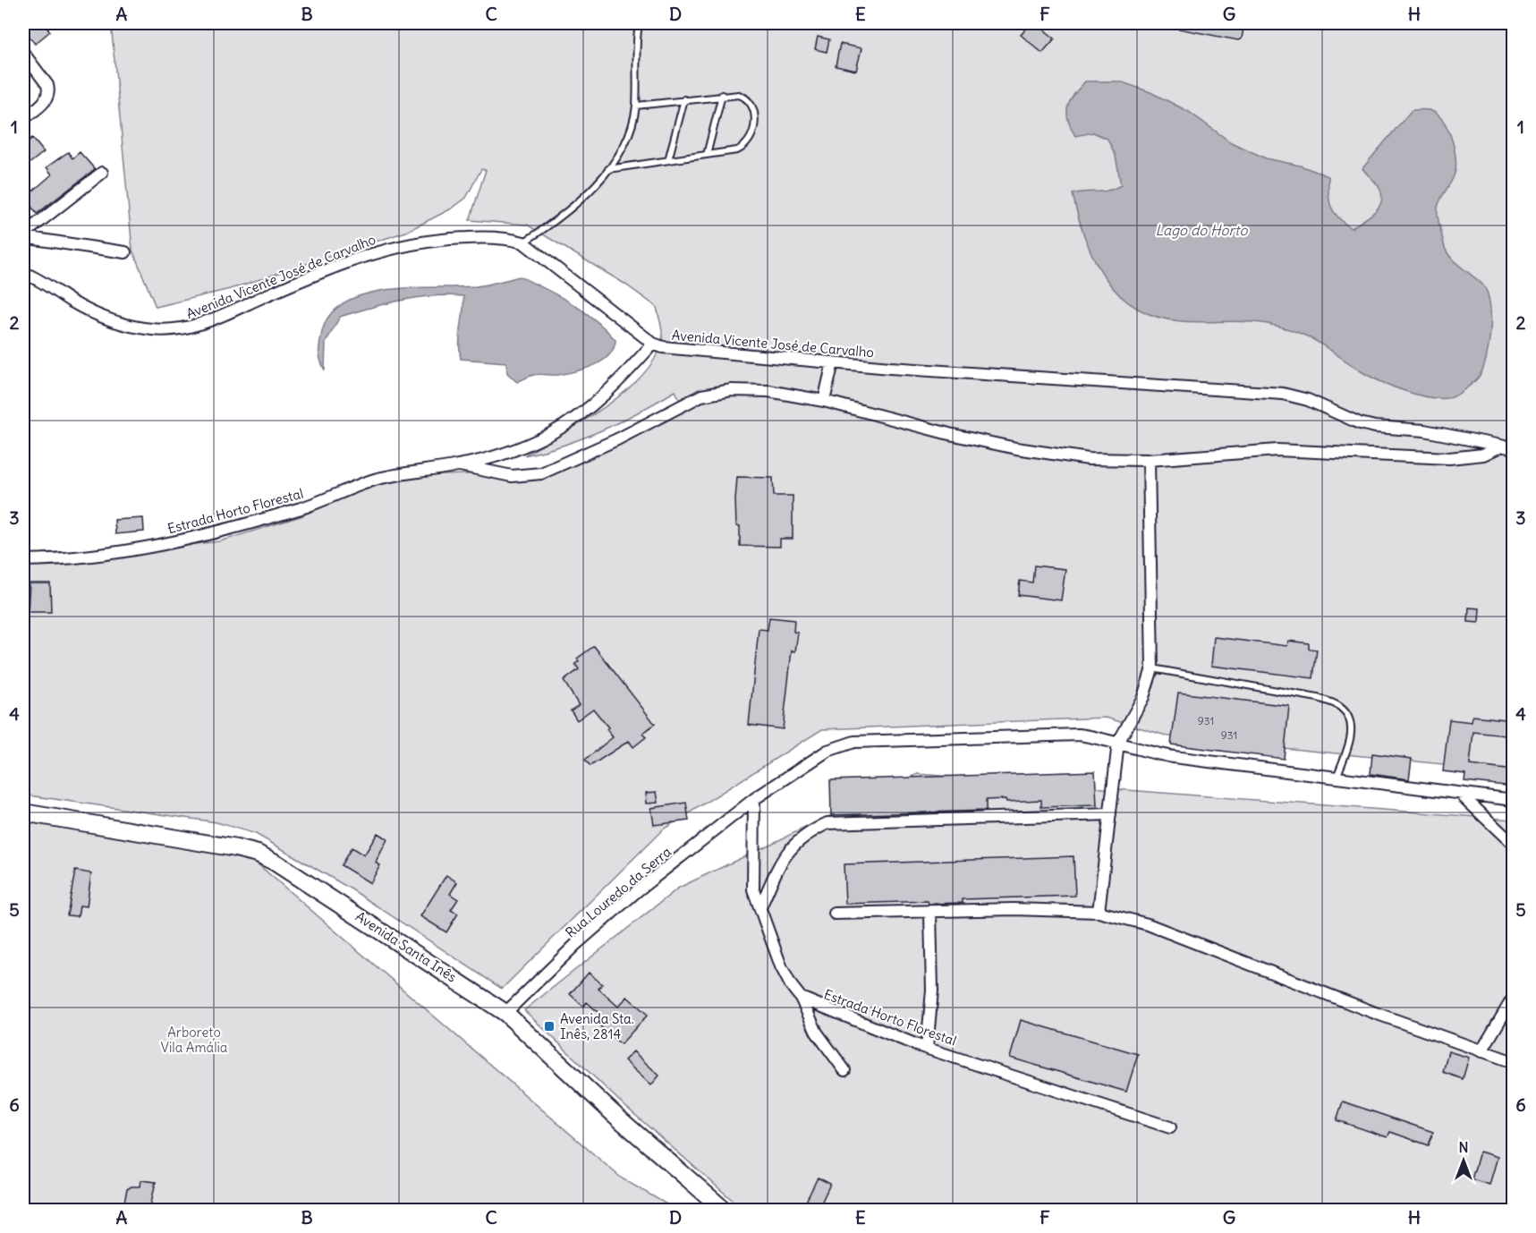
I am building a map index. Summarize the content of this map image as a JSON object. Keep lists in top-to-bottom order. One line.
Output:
{"streets":{"main road":["Avenida Santa Inês"],"street":["Avenida Vicente José de Carvalho","Estrada Horto Florestal","Rua Louredo da Serra"]},"crossings":[["Rua Louredo da Serra","Avenida Santa Inês"]],"water":["Lago do Horto"],"parks":["Arboreto Vila Amália"],"places":{"transit":["Avenida Sta. Inês, 2814"]},"house_numbers":["931","931"],"north":"top","grid":{"columns":["A","B","C","D","E","F","G","H"],"rows":["1","2","3","4","5","6"]}}
